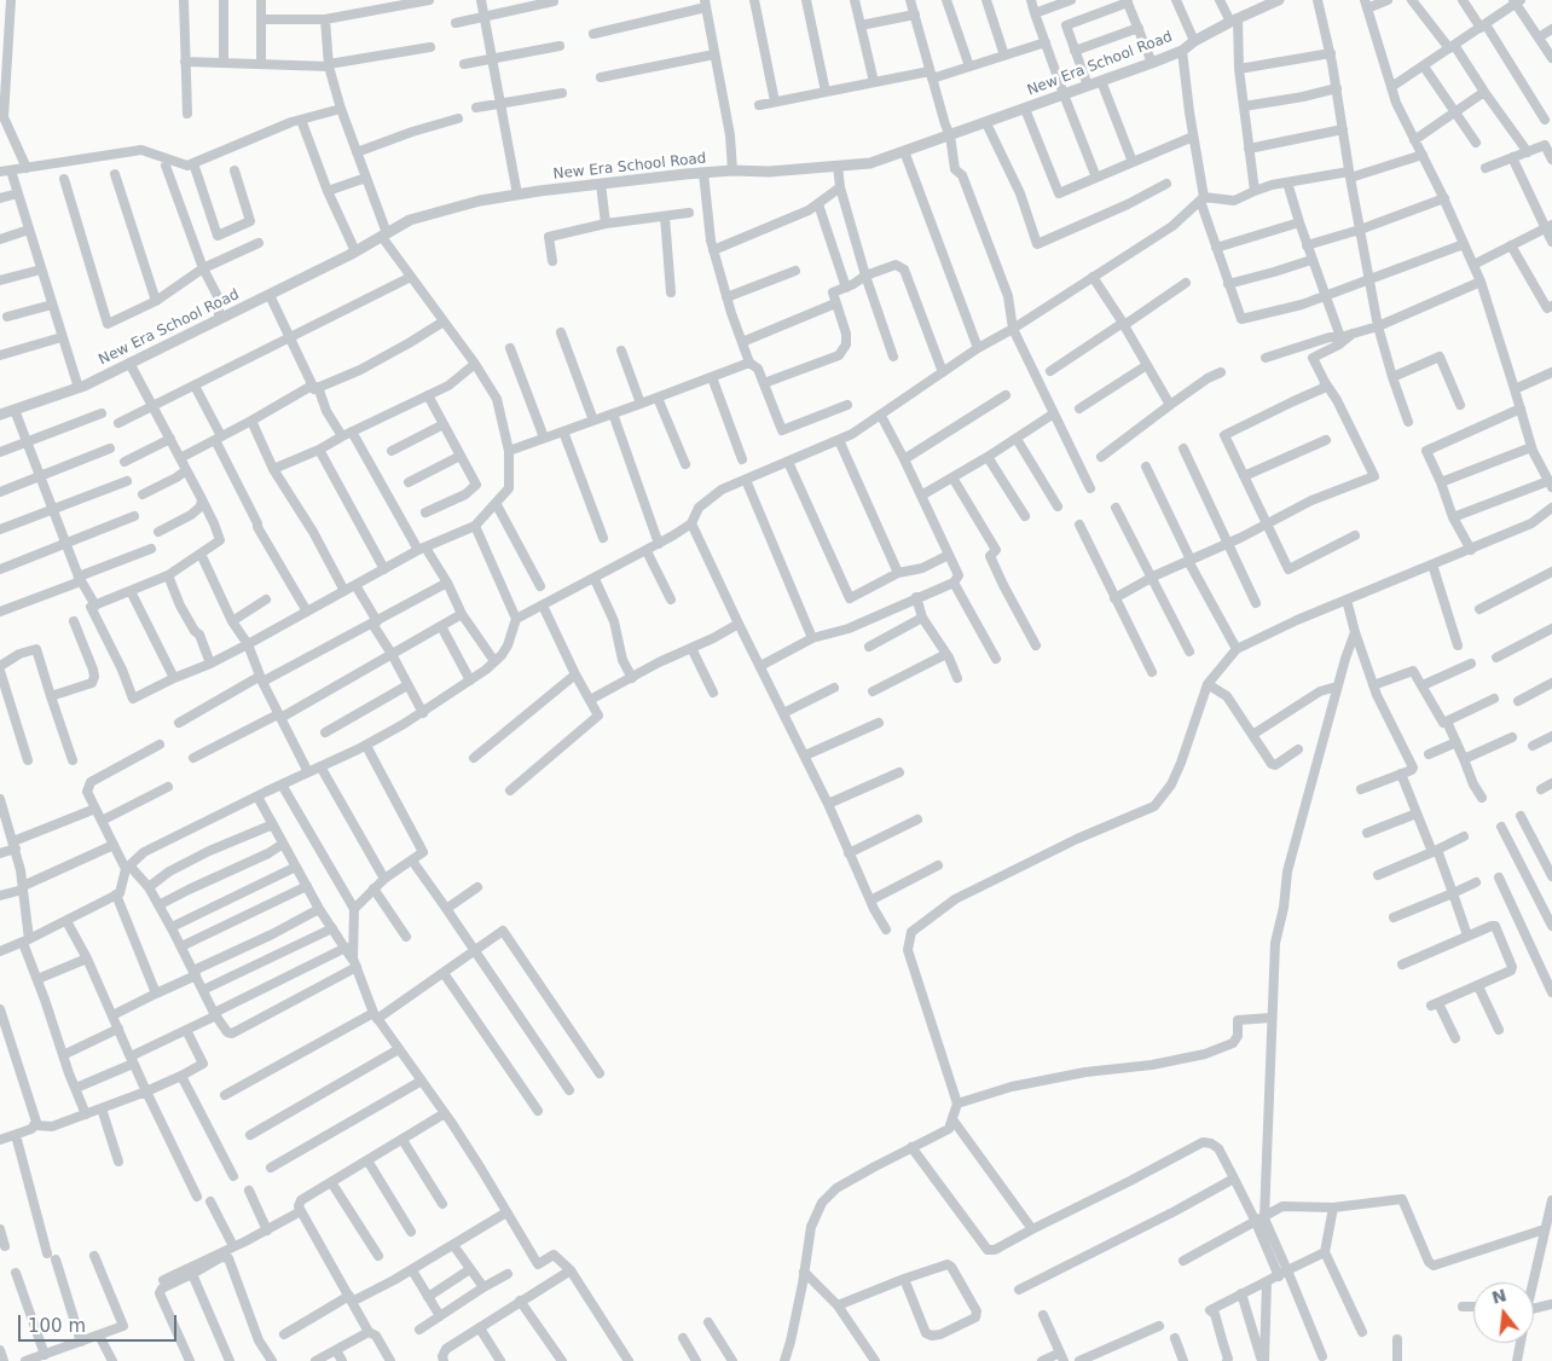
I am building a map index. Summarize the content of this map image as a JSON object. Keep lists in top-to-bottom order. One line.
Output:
{"streets":{"street":["New Era School Road"]},"scale_bar":"100 m","north":"top"}
